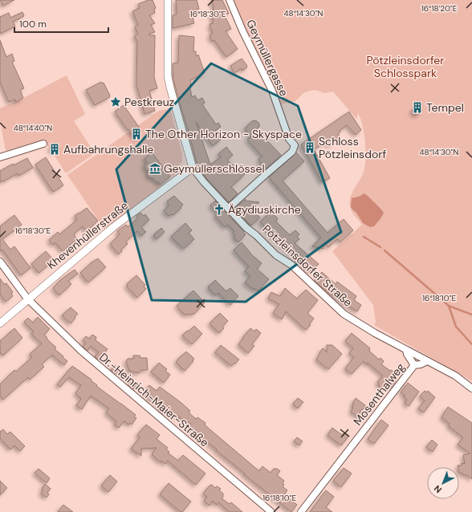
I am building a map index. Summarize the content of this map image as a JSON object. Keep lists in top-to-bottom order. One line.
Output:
{"streets":{"street":["Geymüllergasse","Khevenhüllerstraße","Pötzleinsdorfer Straße","Mosenthalweg","Dr.-Heinrich-Maier-Straße"]},"crossings":[["Geymüllergasse","Pötzleinsdorfer Straße"],["Khevenhüllerstraße","Pötzleinsdorfer Straße"],["Khevenhüllerstraße","Dr.-Heinrich-Maier-Straße"],["Pötzleinsdorfer Straße","Mosenthalweg"]],"parks":["Pötzleinsdorfer Schlosspark"],"places":{"place":["Pestkreuz"],"building":["Tempel","The Other Horizon - Skyspace","Schloss Pötzleinsdorf","Aufbahrungshalle"],"museum":["Geymüllerschlössel"],"church":["Ägydiuskirche"]},"scale_bar":"100 m","north":"bottom left","coordinates":["16°18'20\"E","48°14'30\"N","16°18'30\"E","48°14'40\"N","16°18'10\"E"]}
